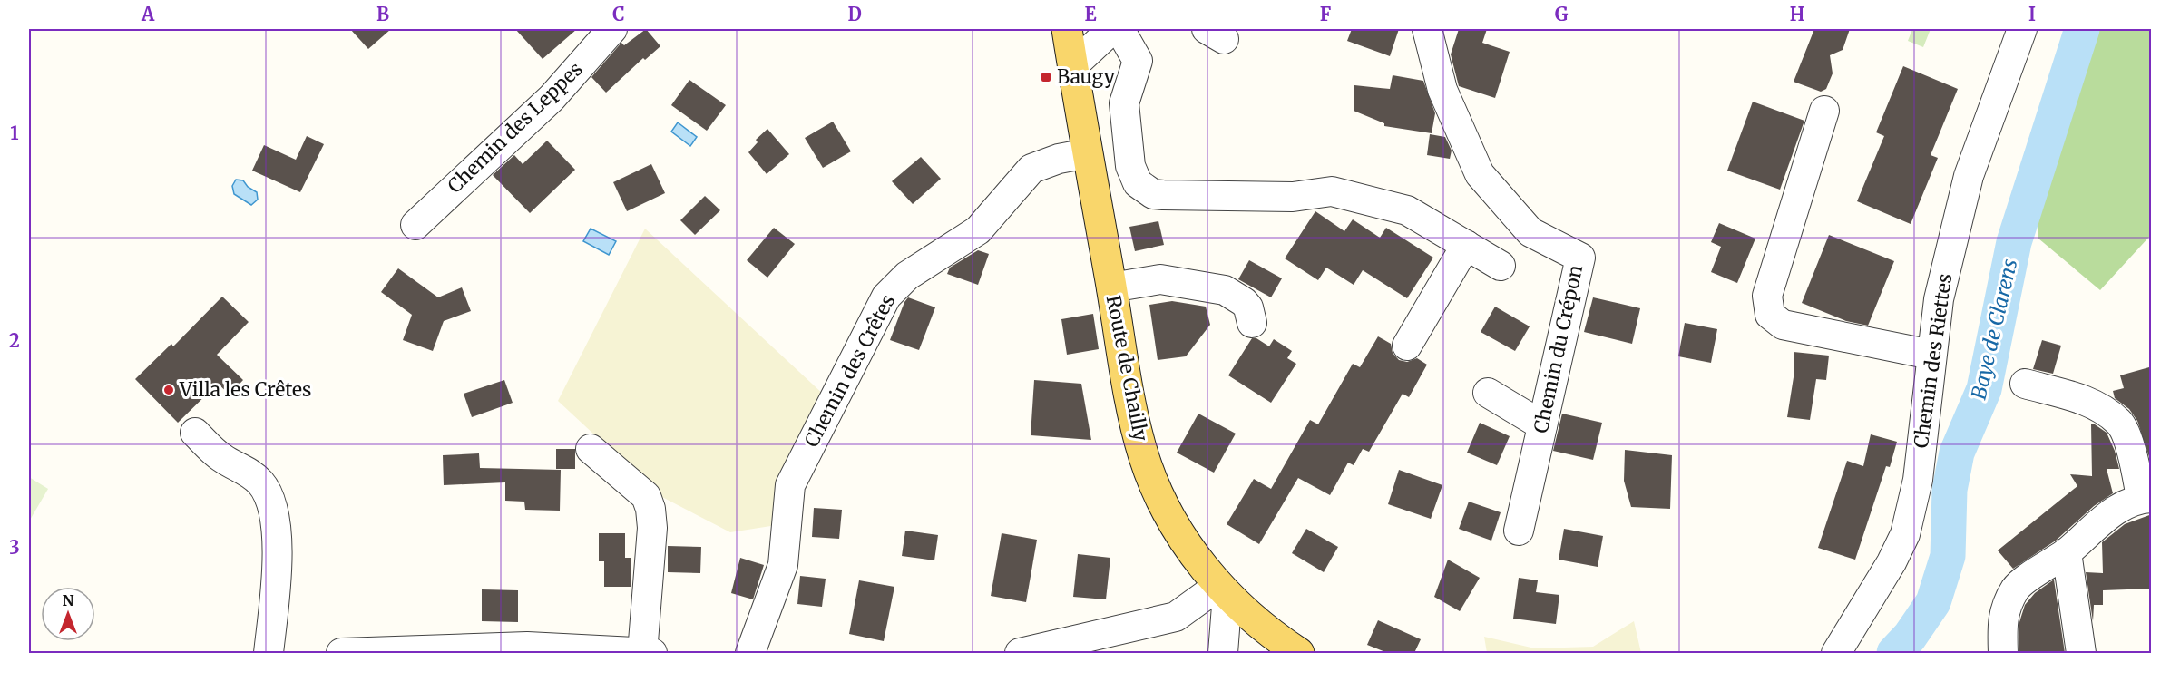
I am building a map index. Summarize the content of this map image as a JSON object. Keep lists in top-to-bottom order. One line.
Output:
{"streets":{"main road":["Route de Chailly"],"street":["Chemin des Leppes","Chemin du Crépon","Chemin des Riettes","Chemin des Crêtes"]},"crossings":[["Route de Chailly","Chemin des Crêtes"]],"water":["Baye de Clarens"],"places":{"transit":["Baugy"],"other":["Villa les Crêtes"]},"north":"top","grid":{"columns":["A","B","C","D","E","F","G","H","I"],"rows":["1","2","3"]}}
